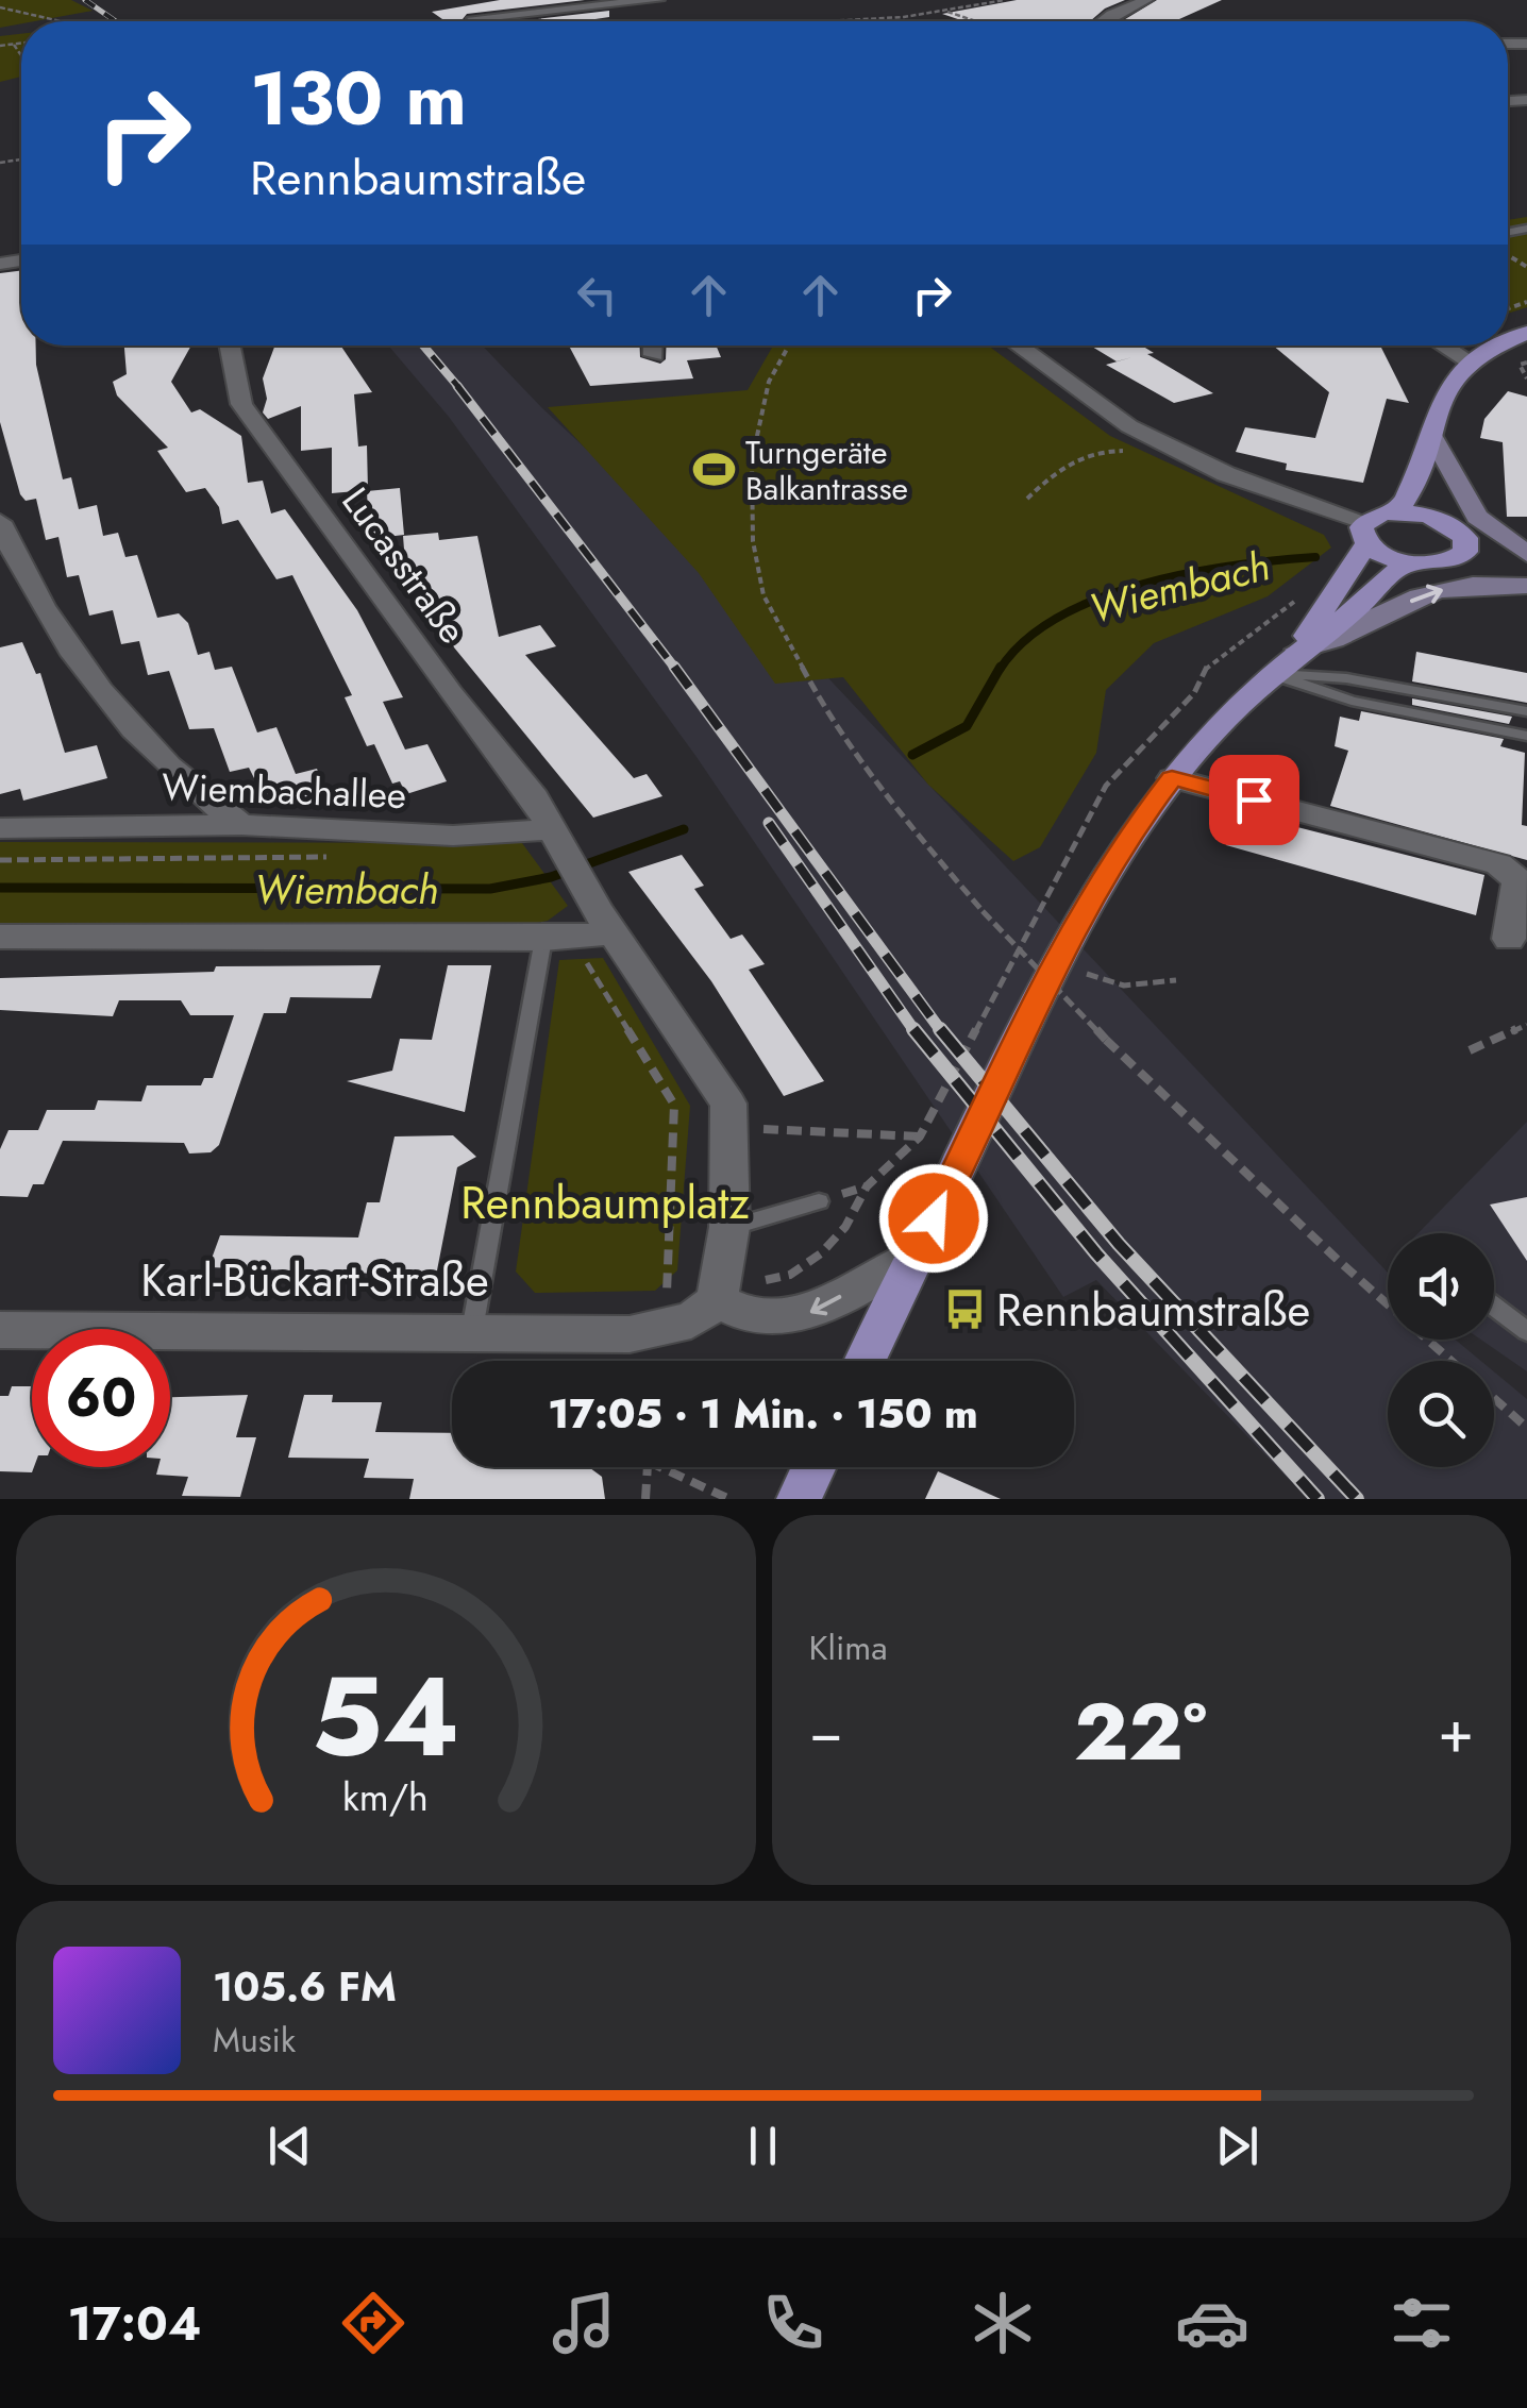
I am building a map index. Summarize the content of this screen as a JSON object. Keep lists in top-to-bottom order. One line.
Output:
{"streets":{"street":["Lucasstraße","Wiembachallee","Karl-Bückart-Straße"]},"crossings":[["Lucasstraße","Wiembachallee"]],"water":["Wiembach"],"parks":["Rennbaumplatz"],"places":{"sports":["Turngeräte Balkantrasse"],"bus stop":["Rennbaumstraße"]},"page":{"turn":["130 m","Rennbaumstraße"],"limit":"60","trip":"17:05 · 1 Min. · 150 m","tile":"Klima","heat":["−","22°","+"],"song":["105.6 FM","Musik"],"tabs":"17:04","gauge":["54","km/h"]}}
